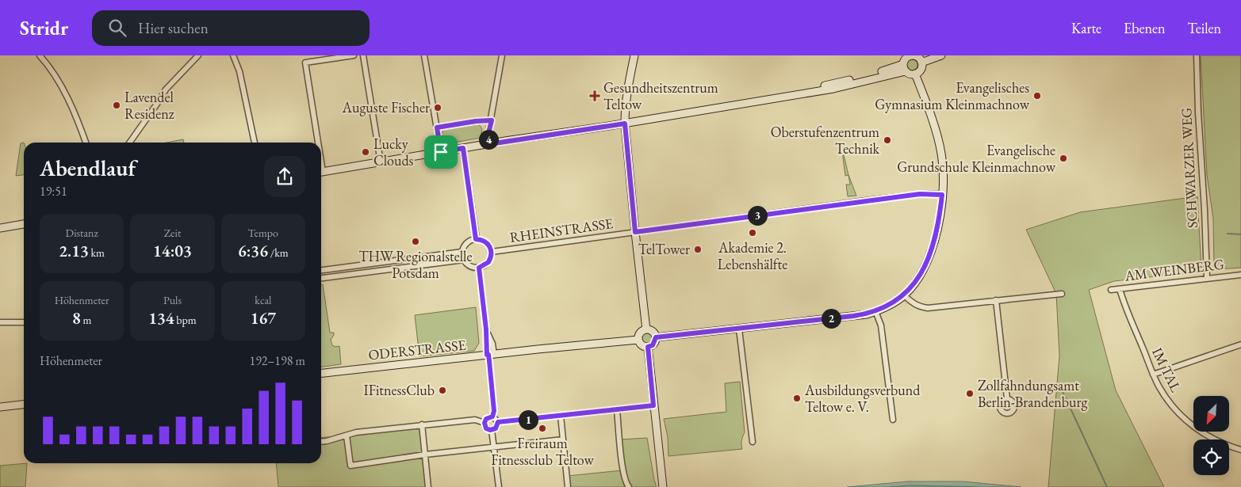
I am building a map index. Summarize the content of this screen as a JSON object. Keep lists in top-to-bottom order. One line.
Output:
{"streets":{"street":["SCHWARZER WEG","RHEINSTRASSE","AM WEINBERG","ODERSTRASSE","IM TAL"]},"crossings":[["SCHWARZER WEG","AM WEINBERG"],["AM WEINBERG","IM TAL"]],"places":{"health":["Gesundheitszentrum Teltow"],"other":["Evangelisches Gymnasium Kleinmachnow","Lavendel Residenz","Auguste Fischer","Oberstufenzentrum Technik","Lucky Clouds","Evangelische Grundschule Kleinmachnow","Akademie 2. Lebenshälfte","THW Regionalstelle Potsdam","TelTower","IFitnessClub","Zollfahndungsamt Berlin-Brandenburg","Ausbildungsverbund Teltow e. V.","Freiraum Fitnessclub Teltow"]},"north":"bottom left","page":{"header":"Stridr","search":"Hier suchen","nav":["Karte","Ebenen","Teilen"],"pins":["4","3","2","1"],"heading":["Abendlauf","19:51"],"stats":[["Distanz","2.13 km"],["Zeit","14:03"],["Tempo","6:36 /km"],["Höhenmeter","8 m"],["Puls","134 bpm"],["kcal","167"]],"chart":["Höhenmeter","192–198 m"]}}
